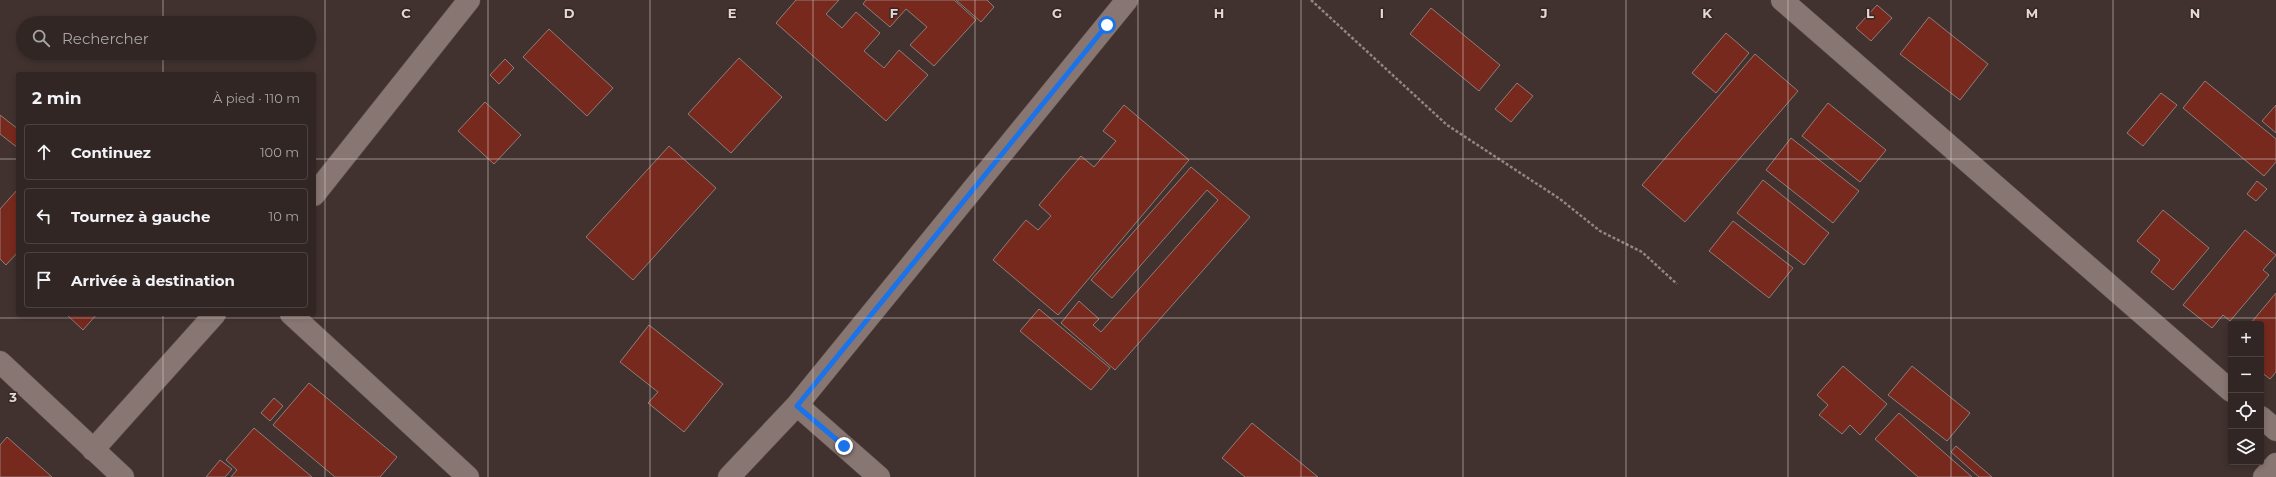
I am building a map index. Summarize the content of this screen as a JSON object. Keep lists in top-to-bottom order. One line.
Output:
{"page":{"search":"Rechercher","heading":["2 min","À pied · 110 m"],"list":[["Continuez","100 m"],["Tournez à gauche","10 m"],"Arrivée à destination"],"map_buttons":["+","−"]},"grid":{"columns":["C","D","E","F","G","H","I","J","K","L","M","N"],"rows":["3"]}}
